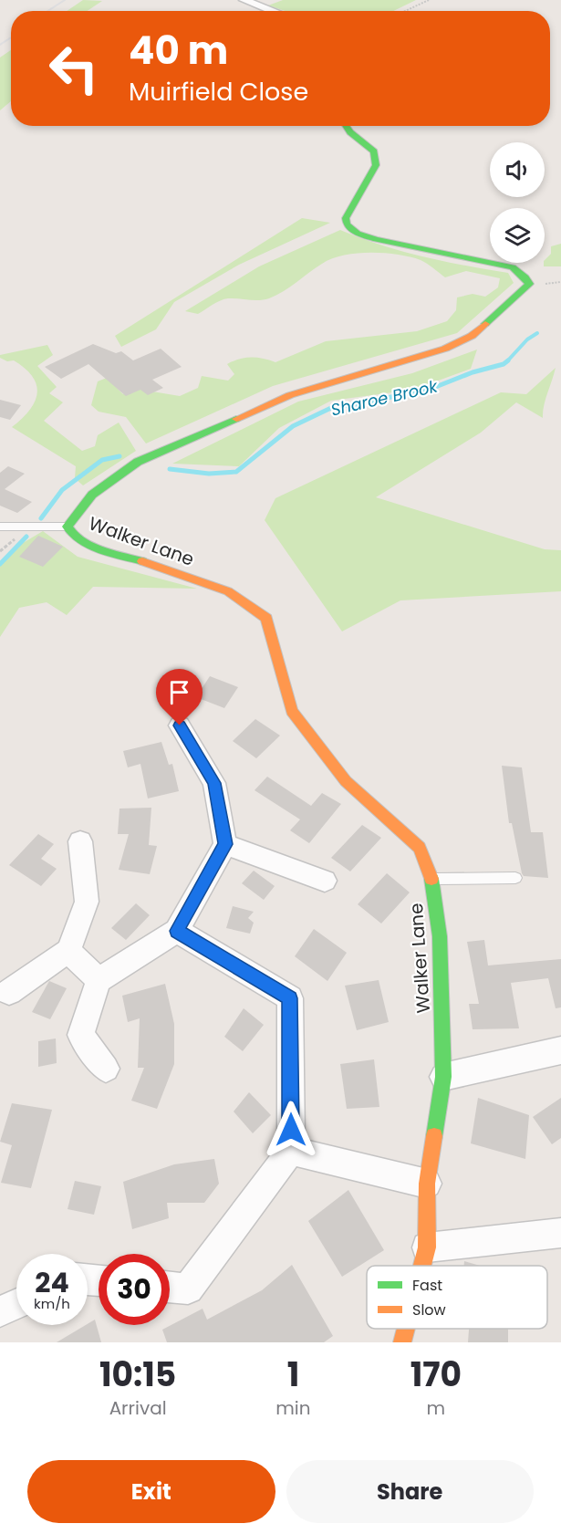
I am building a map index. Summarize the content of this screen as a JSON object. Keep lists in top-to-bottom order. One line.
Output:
{"streets":{"street":["Walker Lane"]},"water":["Sharoe Brook"],"legend":["Fast","Slow"],"page":{"turn":["40 m","Muirfield Close"],"speed":"24 km/h","limit":"30","eta":["10:15","Arrival","1","min","170","m"],"buttons":["Exit","Share"]}}
